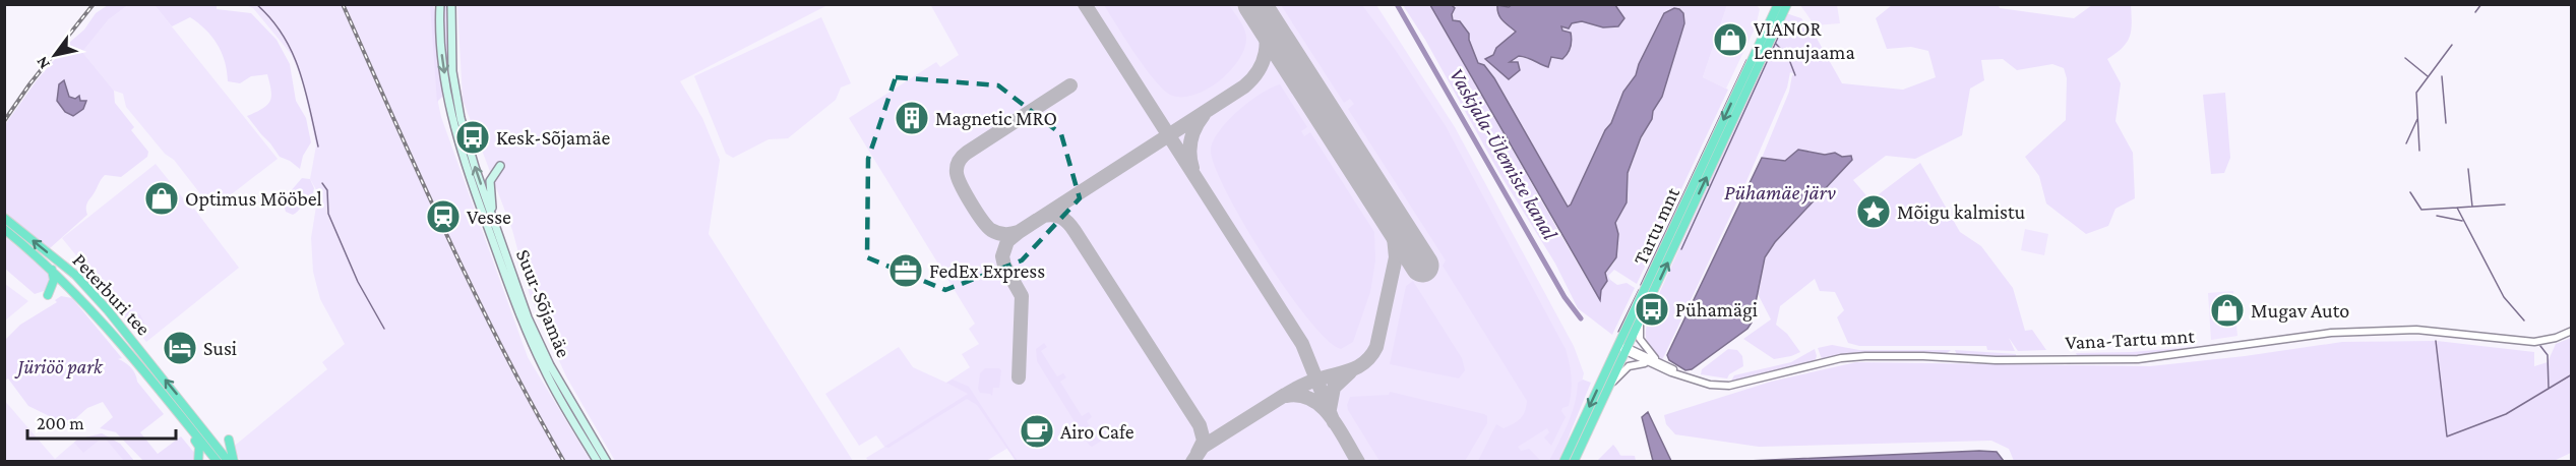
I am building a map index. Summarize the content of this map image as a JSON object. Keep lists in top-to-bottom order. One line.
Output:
{"streets":{"highway":["Tartu mnt","Peterburi tee"],"main road":["Suur-Sõjamäe"],"street":["Vana-Tartu mnt"]},"crossings":[["Tartu mnt","Vana-Tartu mnt"]],"water":["Vaskjala-Ülemiste kanal","Pühamäe järv"],"parks":["Jüriöö park"],"places":{"shop":["VIANOR Lennujaama","Optimus Mööbel","Mugav Auto"],"building":["Magnetic MRO"],"bus stop":["Kesk-Sõjamäe","Pühamägi"],"place":["Mõigu kalmistu"],"station":["Vesse"],"office":["FedEx Express"],"hotel":["Susi"],"cafe":["Airo Cafe"]},"scale_bar":"200 m","north":"bottom left"}
